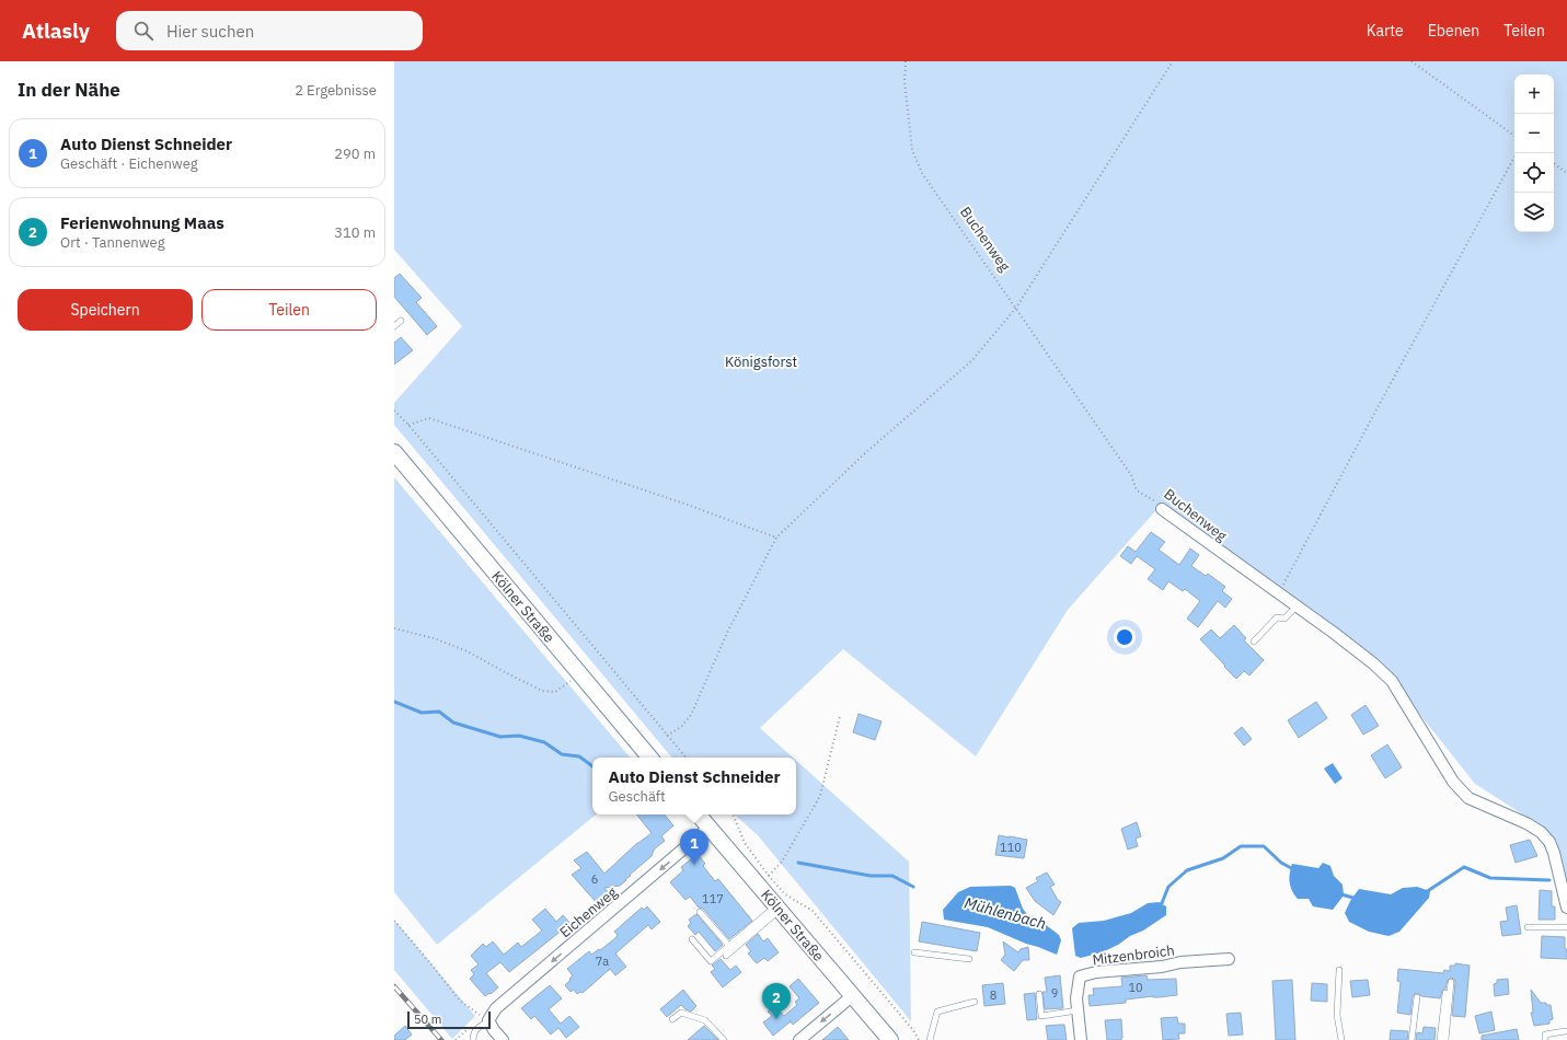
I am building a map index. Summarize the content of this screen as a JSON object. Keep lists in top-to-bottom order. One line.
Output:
{"streets":{"main road":["Kölner Straße"],"street":["Buchenweg","Eichenweg","Mitzenbroich"]},"crossings":[["Kölner Straße","Eichenweg"]],"one_way":["Eichenweg"],"water":["Mühlenbach"],"parks":["Königsforst"],"house_numbers":["110","6","117","7a","10","9","8"],"scale_bar":"50 m","page":{"header":"Atlasly","search":"Hier suchen","nav":["Karte","Ebenen","Teilen"],"heading":["In der Nähe","2 Ergebnisse"],"map_buttons":["+","−"],"list":[{"mark":"1","name":"Auto Dienst Schneider","note":"Geschäft · Eichenweg","value":"290 m"},{"mark":"2","name":"Ferienwohnung Maas","note":"Ort · Tannenweg","value":"310 m"}],"buttons":["Speichern","Teilen"],"popup":["Auto Dienst Schneider","Geschäft"],"pins":["1","2"],"scale":"50 m"}}
